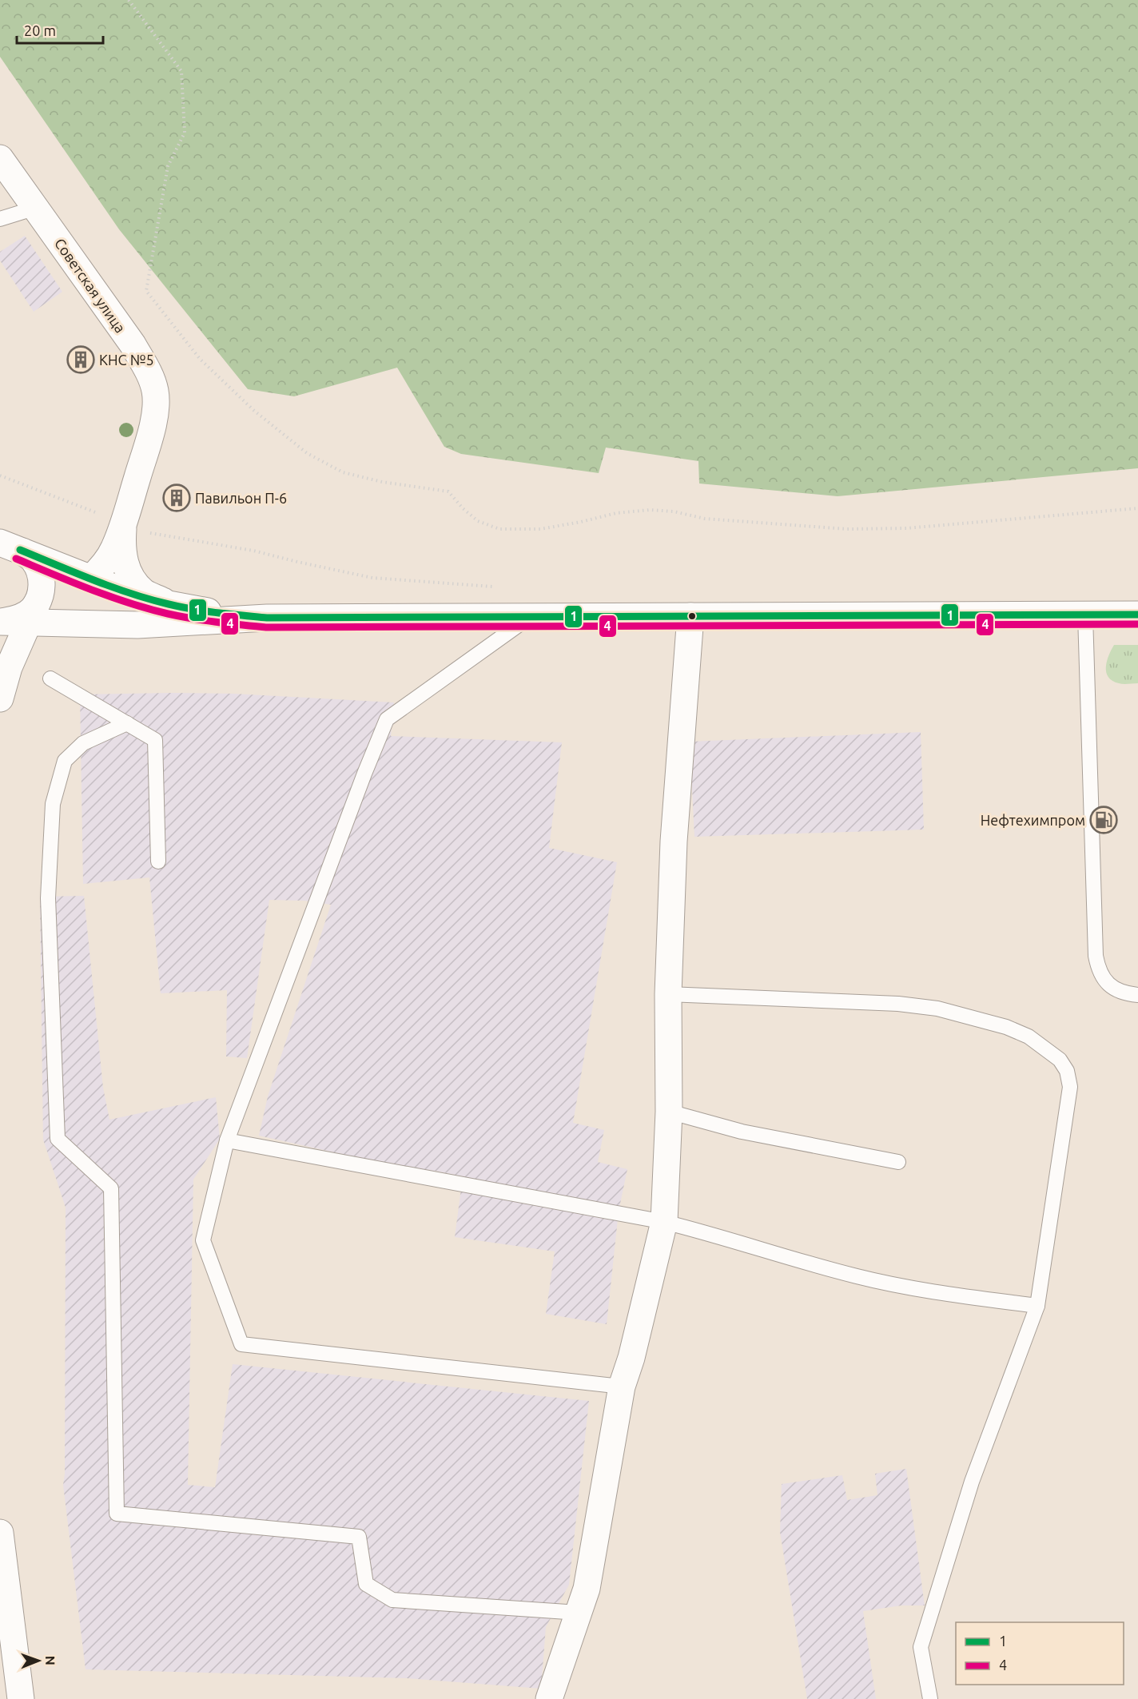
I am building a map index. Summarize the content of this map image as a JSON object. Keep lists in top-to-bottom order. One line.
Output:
{"streets":{"street":["Советская улица"]},"places":{"building":["КНС №5","Павильон П-6"],"fuel station":["Нефтехимпром"]},"lines":["transit line 1","transit line 4"],"legend":["1","4"],"scale_bar":"20 m","north":"right"}
